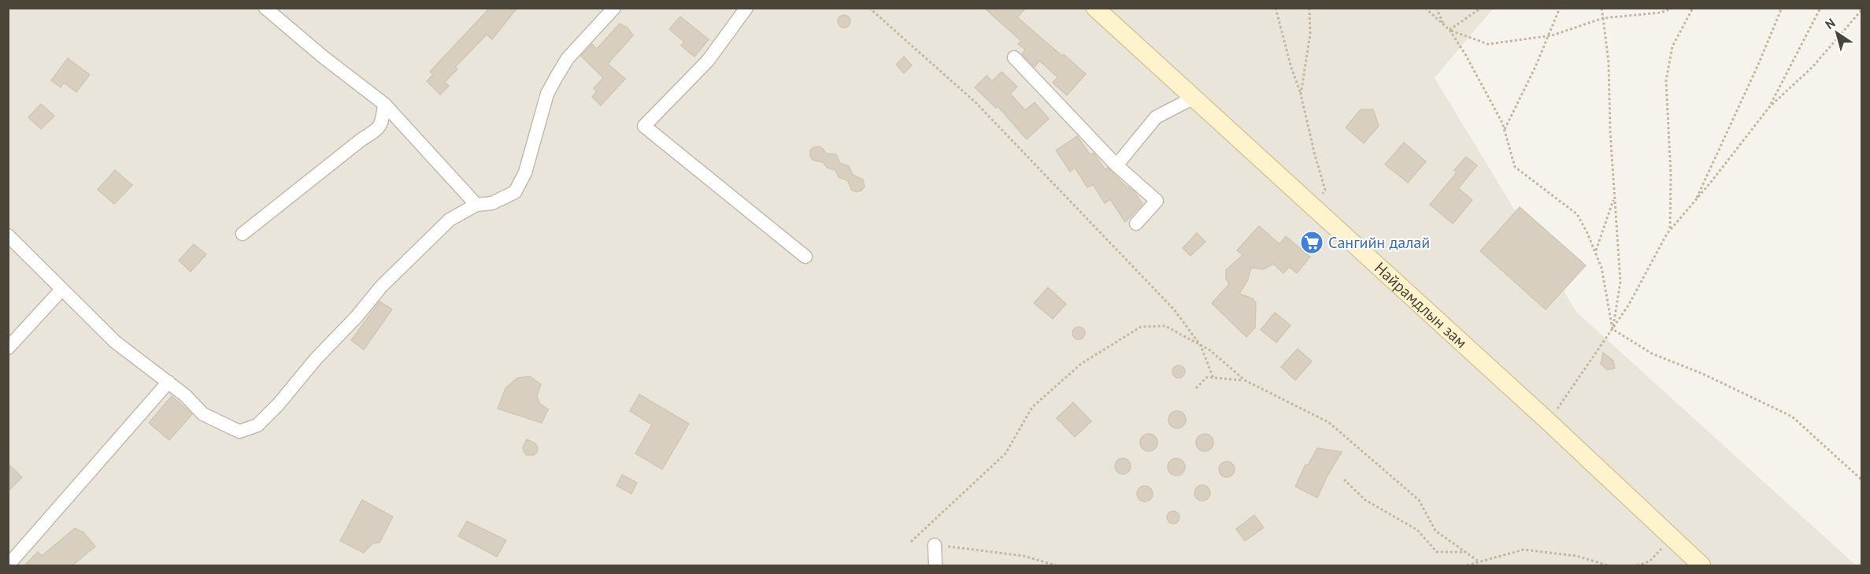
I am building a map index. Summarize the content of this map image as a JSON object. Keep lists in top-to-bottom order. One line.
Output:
{"streets":{"main road":["Найрамдлын зам"]},"places":{"supermarket":["Сангийн далай"]},"north":"top left"}
